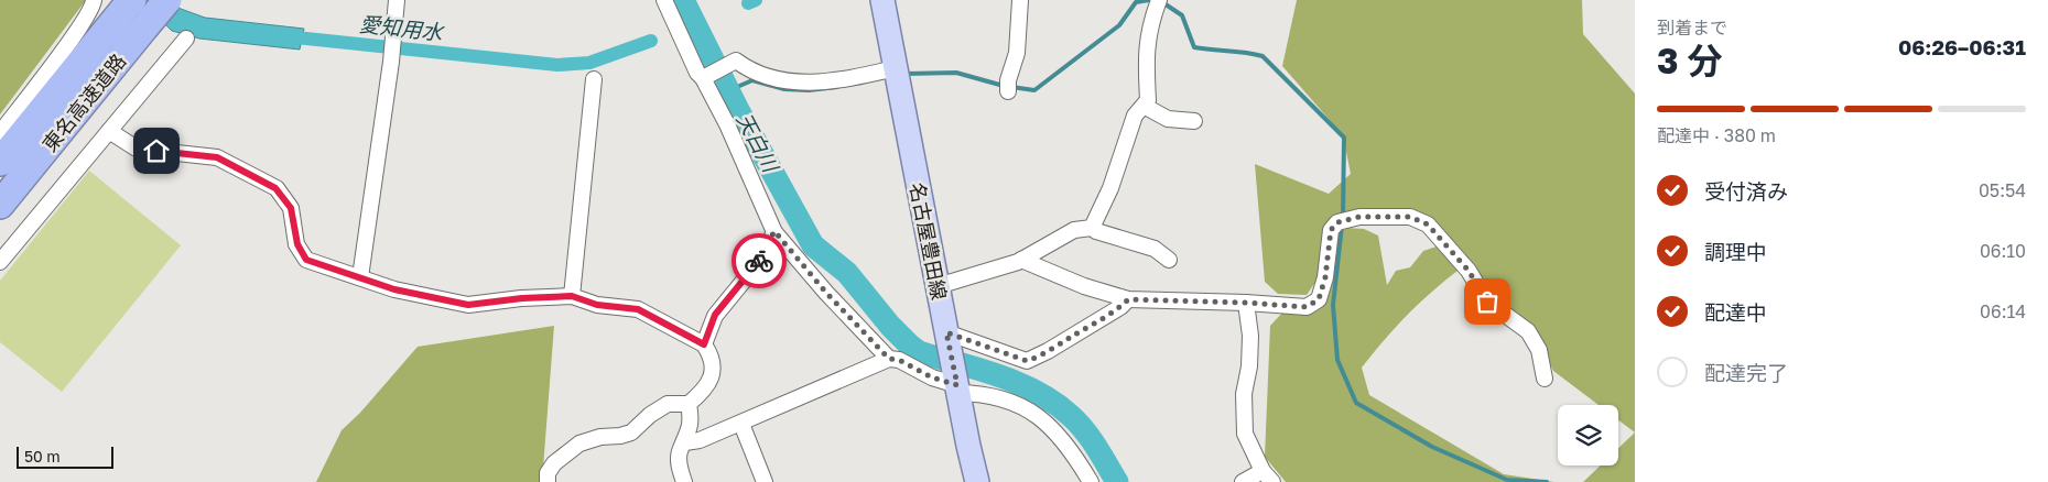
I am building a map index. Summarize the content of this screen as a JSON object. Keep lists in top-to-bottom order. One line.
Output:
{"streets":{"highway":["東名高速道路"],"main road":["名古屋豊田線"]},"water":["愛知用水","天白川"],"scale_bar":"50 m","page":{"heading":["3 分","到着まで","06:26–06:31"],"bar":"配達中 · 380 m","list":[["受付済み","05:54"],["調理中","06:10"],["配達中","06:14"],"配達完了"],"scale":"50 m"}}
